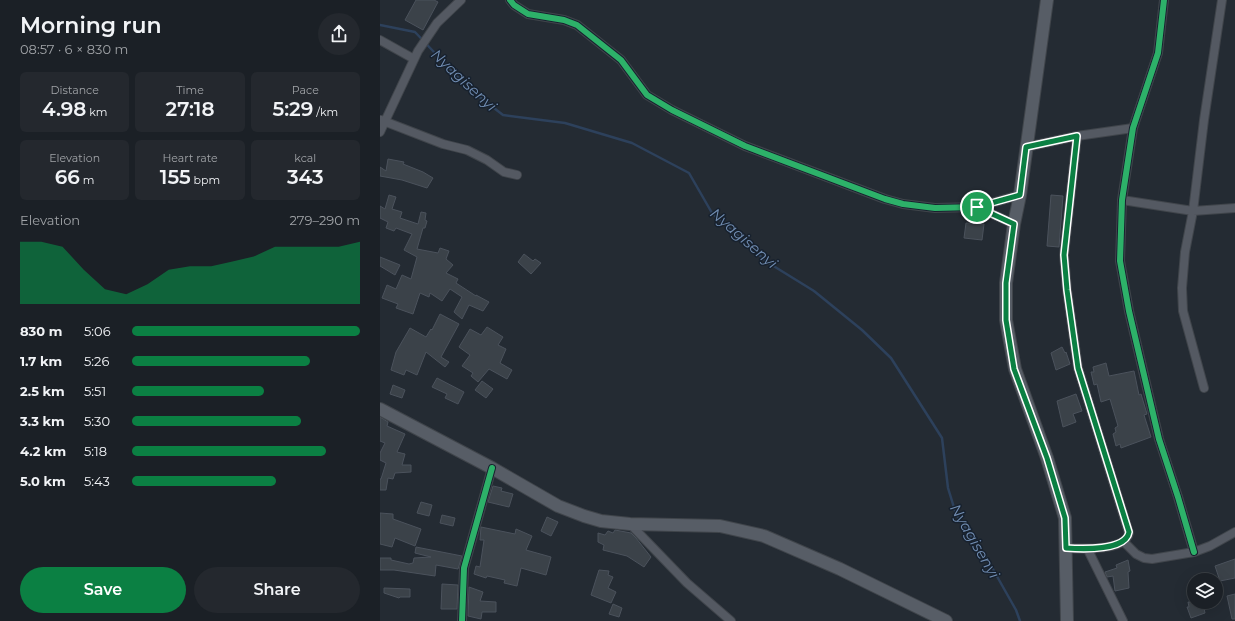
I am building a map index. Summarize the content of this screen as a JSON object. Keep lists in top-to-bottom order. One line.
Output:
{"water":["Nyagisenyi"],"page":{"heading":["Morning run","08:57 · 6 × 830 m"],"stats":[["Distance","4.98 km"],["Time","27:18"],["Pace","5:29 /km"],["Elevation","66 m"],["Heart rate","155 bpm"],["kcal","343"]],"chart":["Elevation","279–290 m"],"list":[{"name":"830 m","note":"5:06"},{"name":"1.7 km","note":"5:26"},{"name":"2.5 km","note":"5:51"},{"name":"3.3 km","note":"5:30"},{"name":"4.2 km","note":"5:18"},{"name":"5.0 km","note":"5:43"}],"buttons":["Save","Share"]}}
